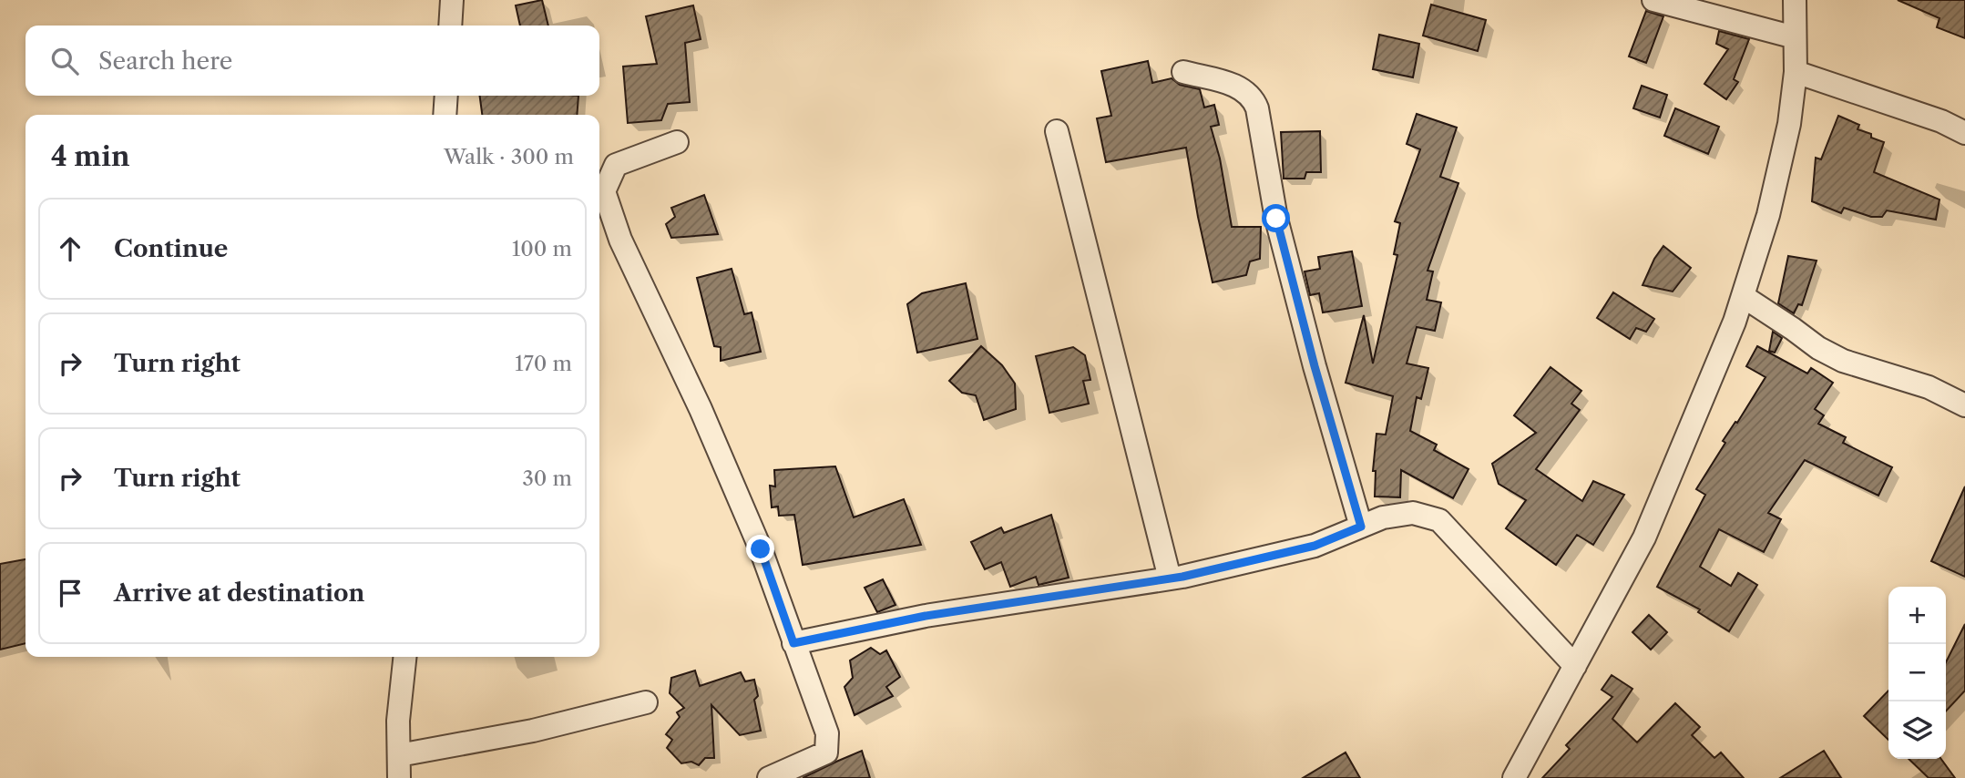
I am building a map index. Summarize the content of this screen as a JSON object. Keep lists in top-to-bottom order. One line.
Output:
{"page":{"search":"Search here","heading":["4 min","Walk · 300 m"],"list":[["Continue","100 m"],["Turn right","170 m"],["Turn right","30 m"],"Arrive at destination"],"map_buttons":["+","−"]}}
